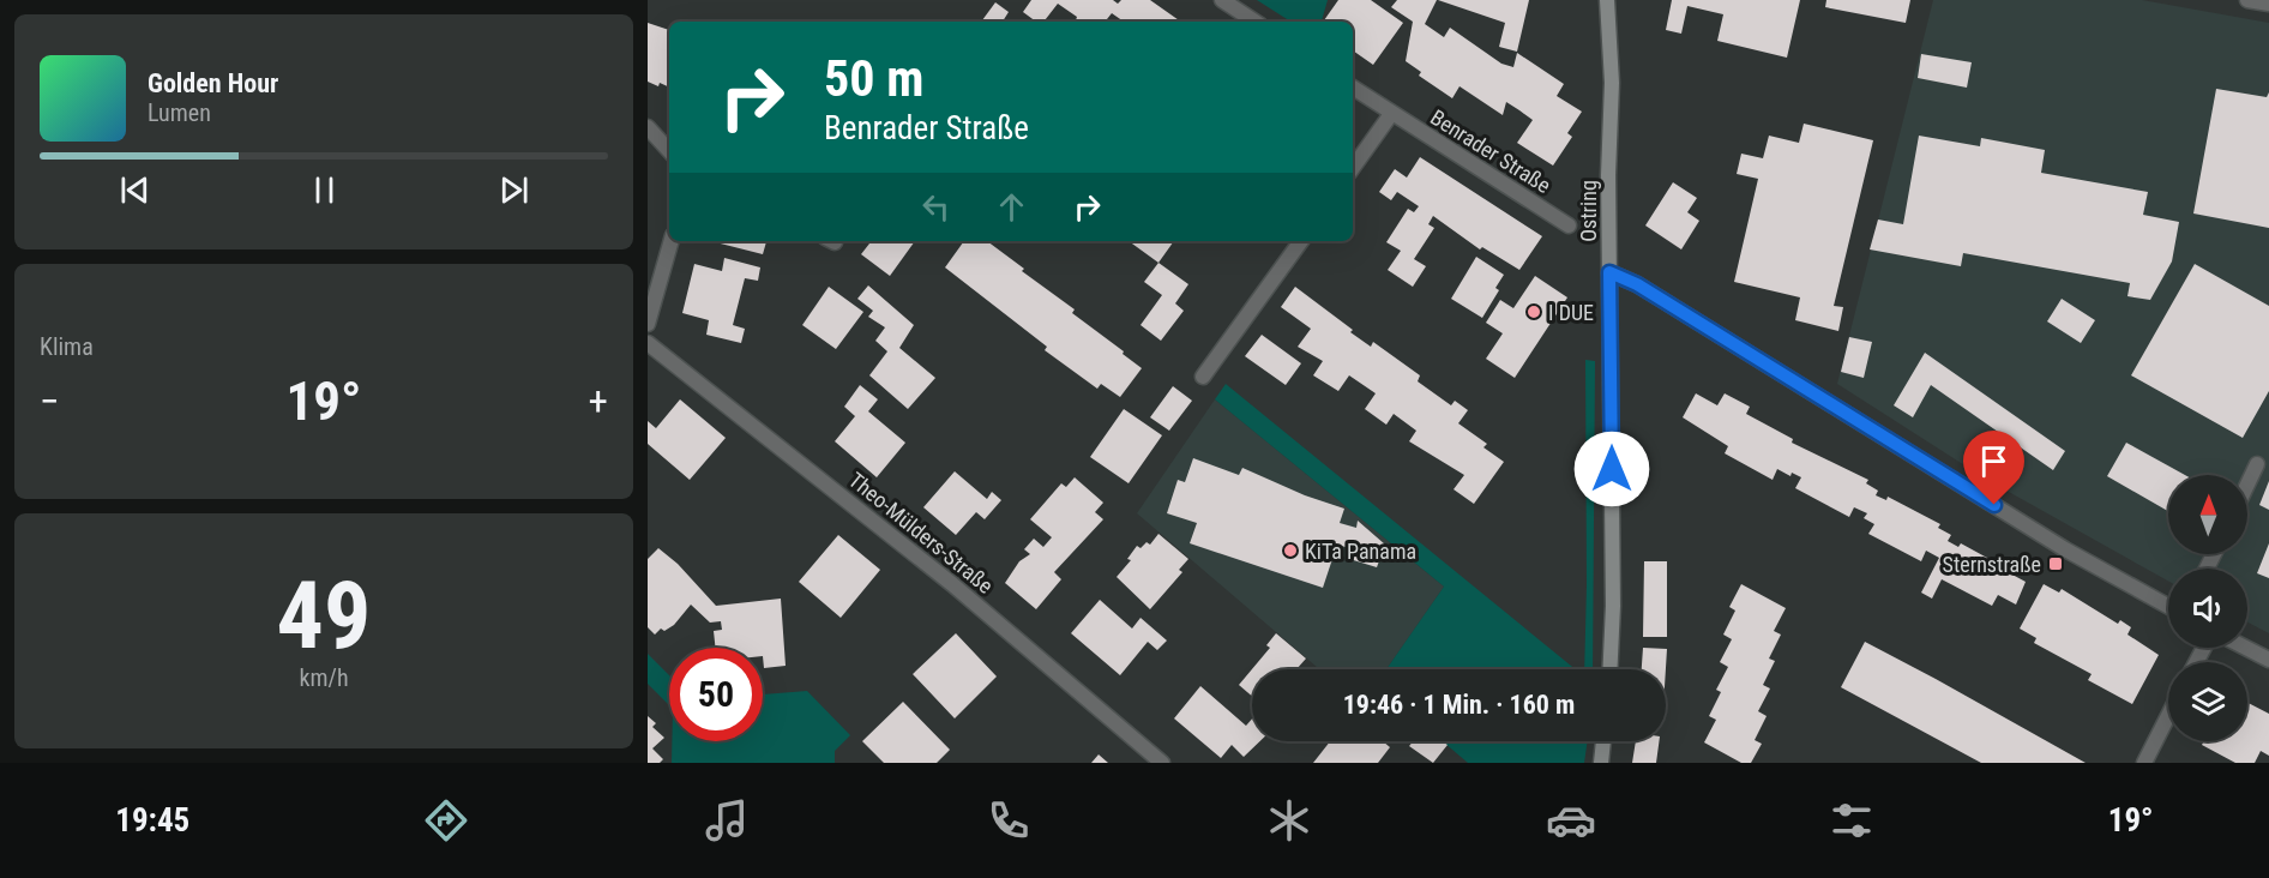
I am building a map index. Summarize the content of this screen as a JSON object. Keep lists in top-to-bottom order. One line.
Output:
{"streets":{"main road":["Ostring"],"street":["Benrader Straße","Theo-Mülders-Straße"]},"places":{"other":["I DUE","KiTa Panama"],"transit":["Sternstraße"]},"north":"top","page":{"turn":["50 m","Benrader Straße"],"song":["Golden Hour","Lumen"],"tile":["Klima",["49","km/h"]],"heat":["−","19°","+"],"limit":"50","trip":"19:46 · 1 Min. · 160 m","tabs":["19:45","19°"]}}
